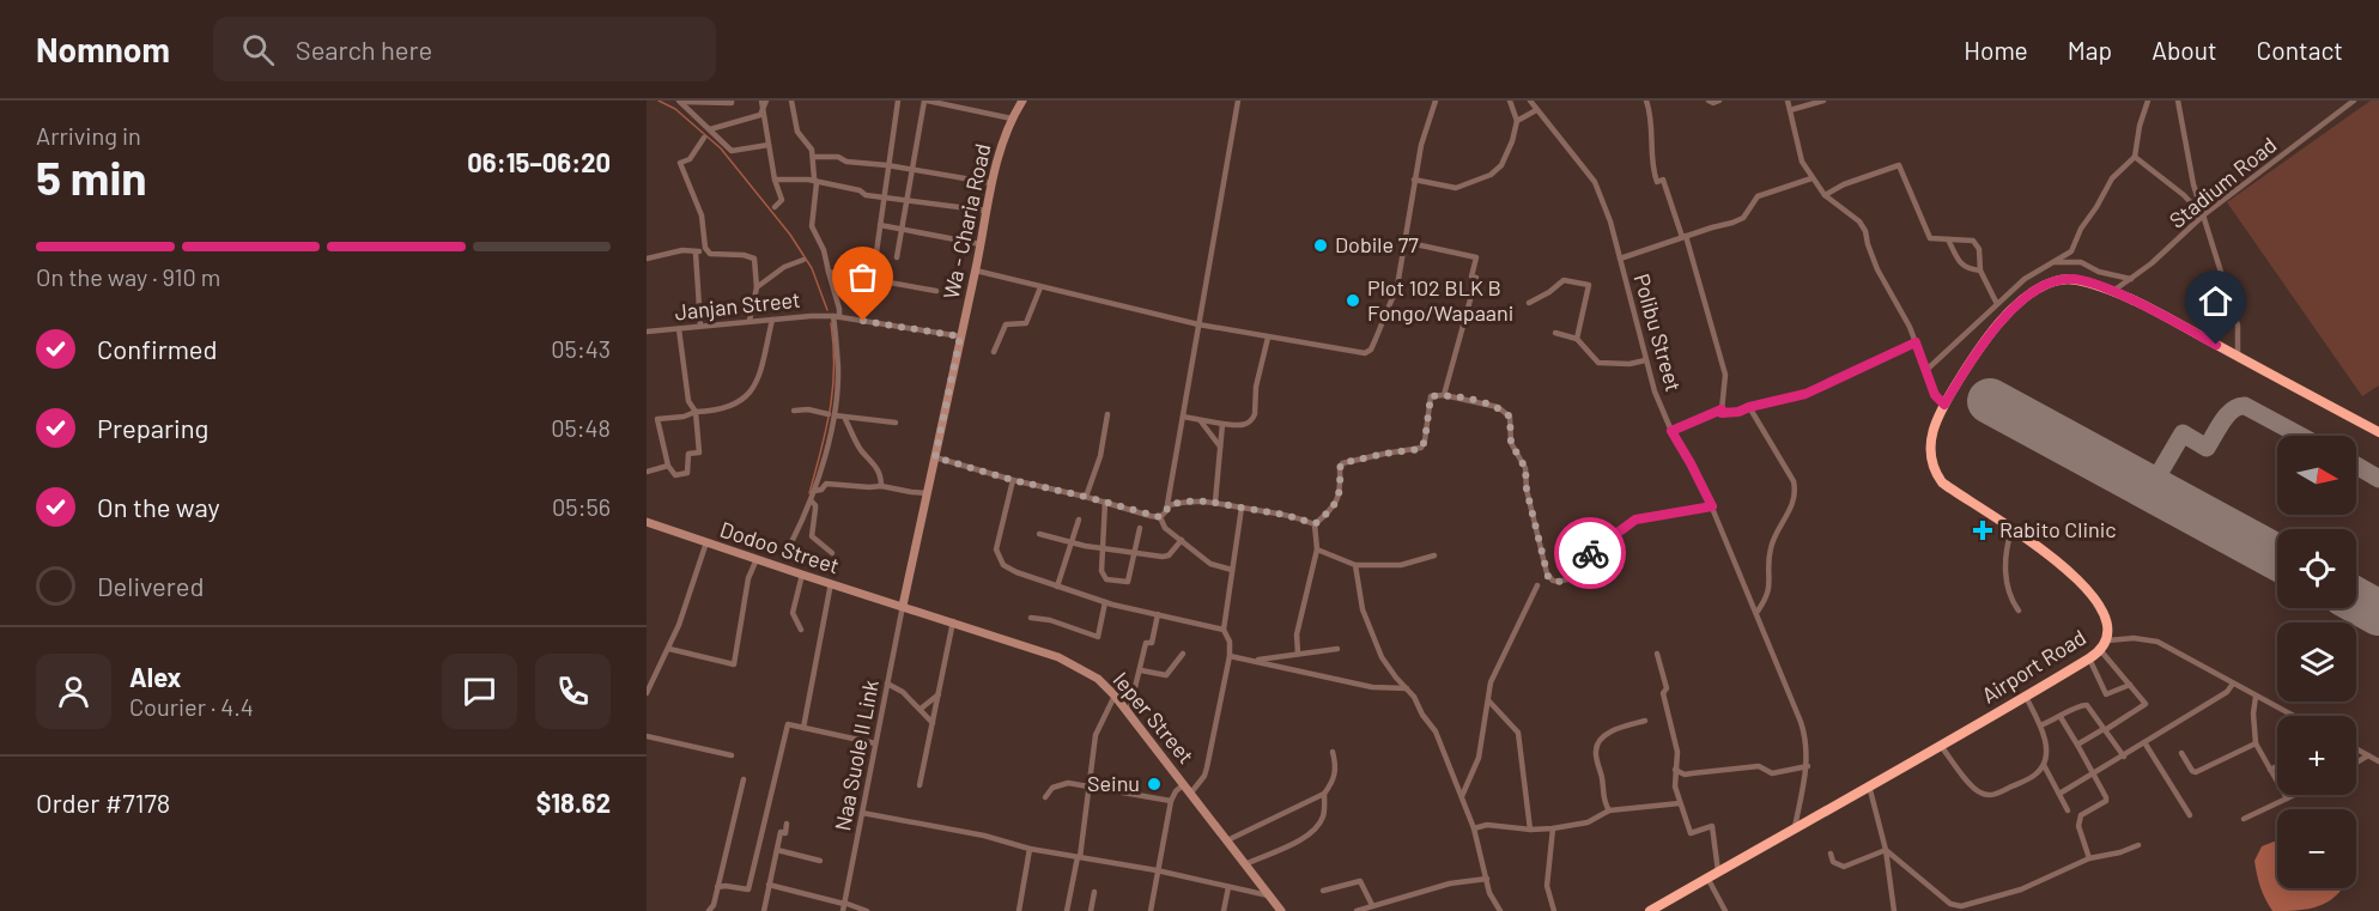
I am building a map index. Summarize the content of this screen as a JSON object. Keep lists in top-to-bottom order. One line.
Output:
{"streets":{"highway":["Airport Road"],"street":["Stadium Road","Wa - Charia Road","Janjan Street","Polibu Street","Dodoo Street","Ieper Street","Naa Suole II Link"]},"crossings":[["Stadium Road","Airport Road"],["Wa - Charia Road","Janjan Street"],["Wa - Charia Road","Dodoo Street"],["Wa - Charia Road","Ieper Street"],["Wa - Charia Road","Naa Suole II Link"],["Polibu Street","Airport Road"],["Dodoo Street","Ieper Street"],["Dodoo Street","Naa Suole II Link"],["Ieper Street","Naa Suole II Link"]],"places":{"other":["Dobile 77","Plot 102 BLK B Fongo/Wapaani","Seinu"],"health":["Rabito Clinic"]},"north":"right","page":{"header":"Nomnom","search":"Search here","nav":["Home","Map","About","Contact"],"heading":["5 min","Arriving in","06:15–06:20"],"panel":["Alex","Courier · 4.4","Order #7178","$18.62"],"bar":"On the way · 910 m","list":[["Confirmed","05:43"],["Preparing","05:48"],["On the way","05:56"],"Delivered"],"map_buttons":["+","−"]}}
